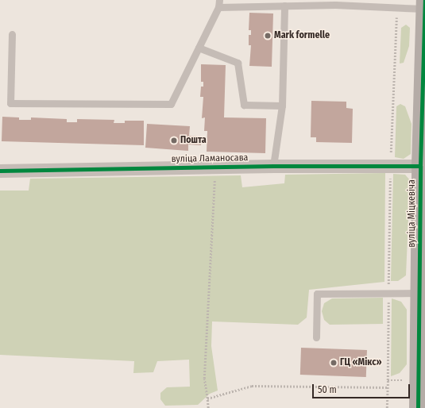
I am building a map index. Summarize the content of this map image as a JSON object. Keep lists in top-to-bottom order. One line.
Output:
{"streets":{"street":["вуліца Ламаносава","вуліца Міцкевіча"]},"crossings":[["вуліца Ламаносава","вуліца Міцкевіча"]],"places":["Mark formelle","Пошта","ГЦ «Мікс»"],"scale_bar":"50 m"}
